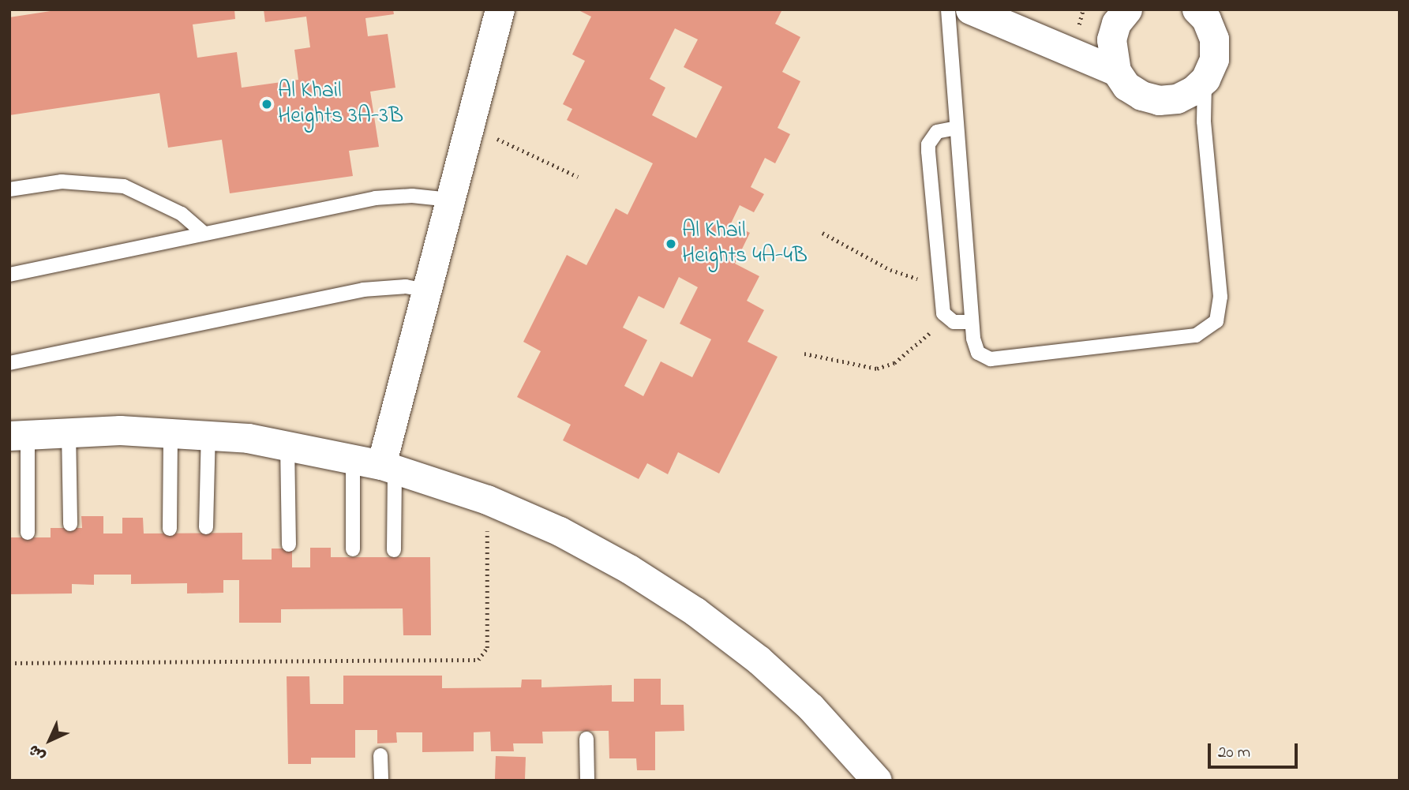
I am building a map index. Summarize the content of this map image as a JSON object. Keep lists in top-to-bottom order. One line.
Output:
{"places":["Al Khail Heights 3A-3B","Al Khail Heights 4A-4B"],"scale_bar":"20 m","north":"bottom left"}
